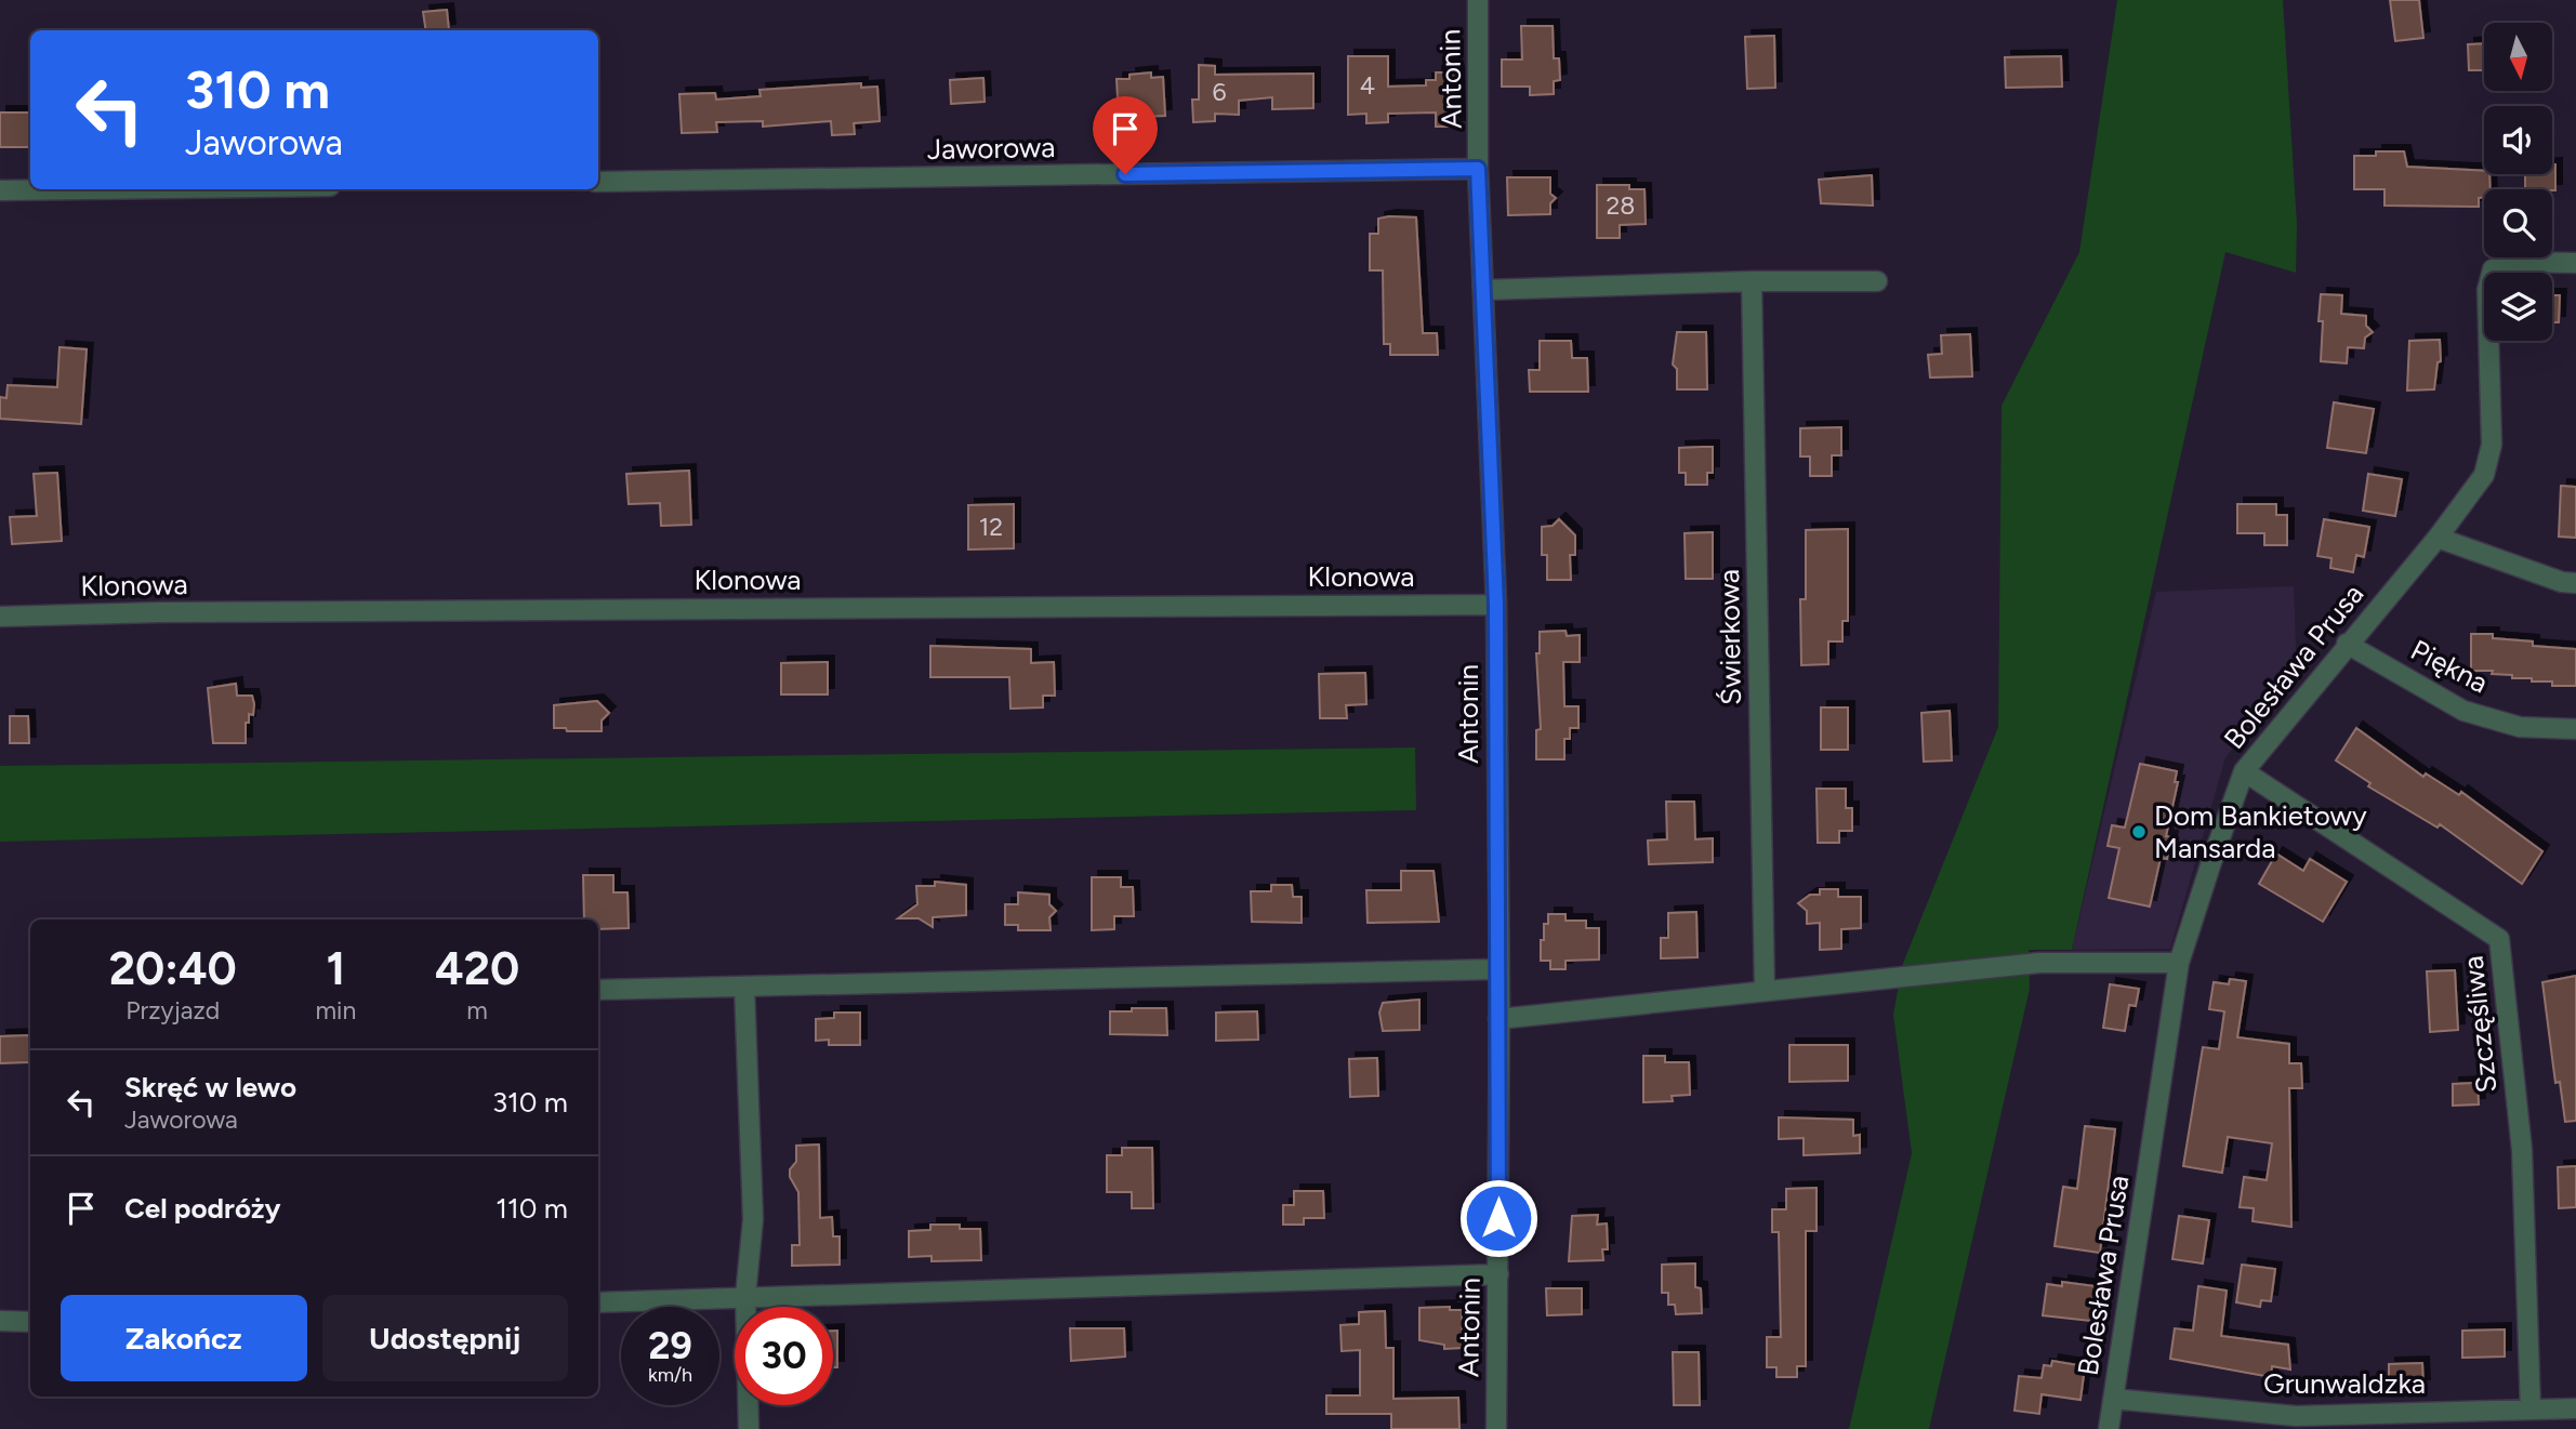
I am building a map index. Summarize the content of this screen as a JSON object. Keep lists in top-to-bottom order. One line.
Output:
{"streets":{"street":["Antonin","Jaworowa","Klonowa","Świerkowa","Bolesława Prusa","Piękna","Szczęśliwa","Grunwaldzka"]},"crossings":[["Antonin","Jaworowa"],["Antonin","Klonowa"],["Bolesława Prusa","Piękna"],["Bolesława Prusa","Szczęśliwa"],["Bolesława Prusa","Grunwaldzka"],["Szczęśliwa","Grunwaldzka"]],"places":["Dom Bankietowy Mansarda"],"house_numbers":["4","6","28","12"],"north":"bottom","page":{"turn":["310 m","Jaworowa"],"eta":["20:40","Przyjazd","1","min","420","m"],"list":[{"name":"Skręć w lewo","note":"Jaworowa","value":"310 m"},{"name":"Cel podróży","value":"110 m"}],"buttons":["Zakończ","Udostępnij"],"speed":"29 km/h","limit":"30"}}
